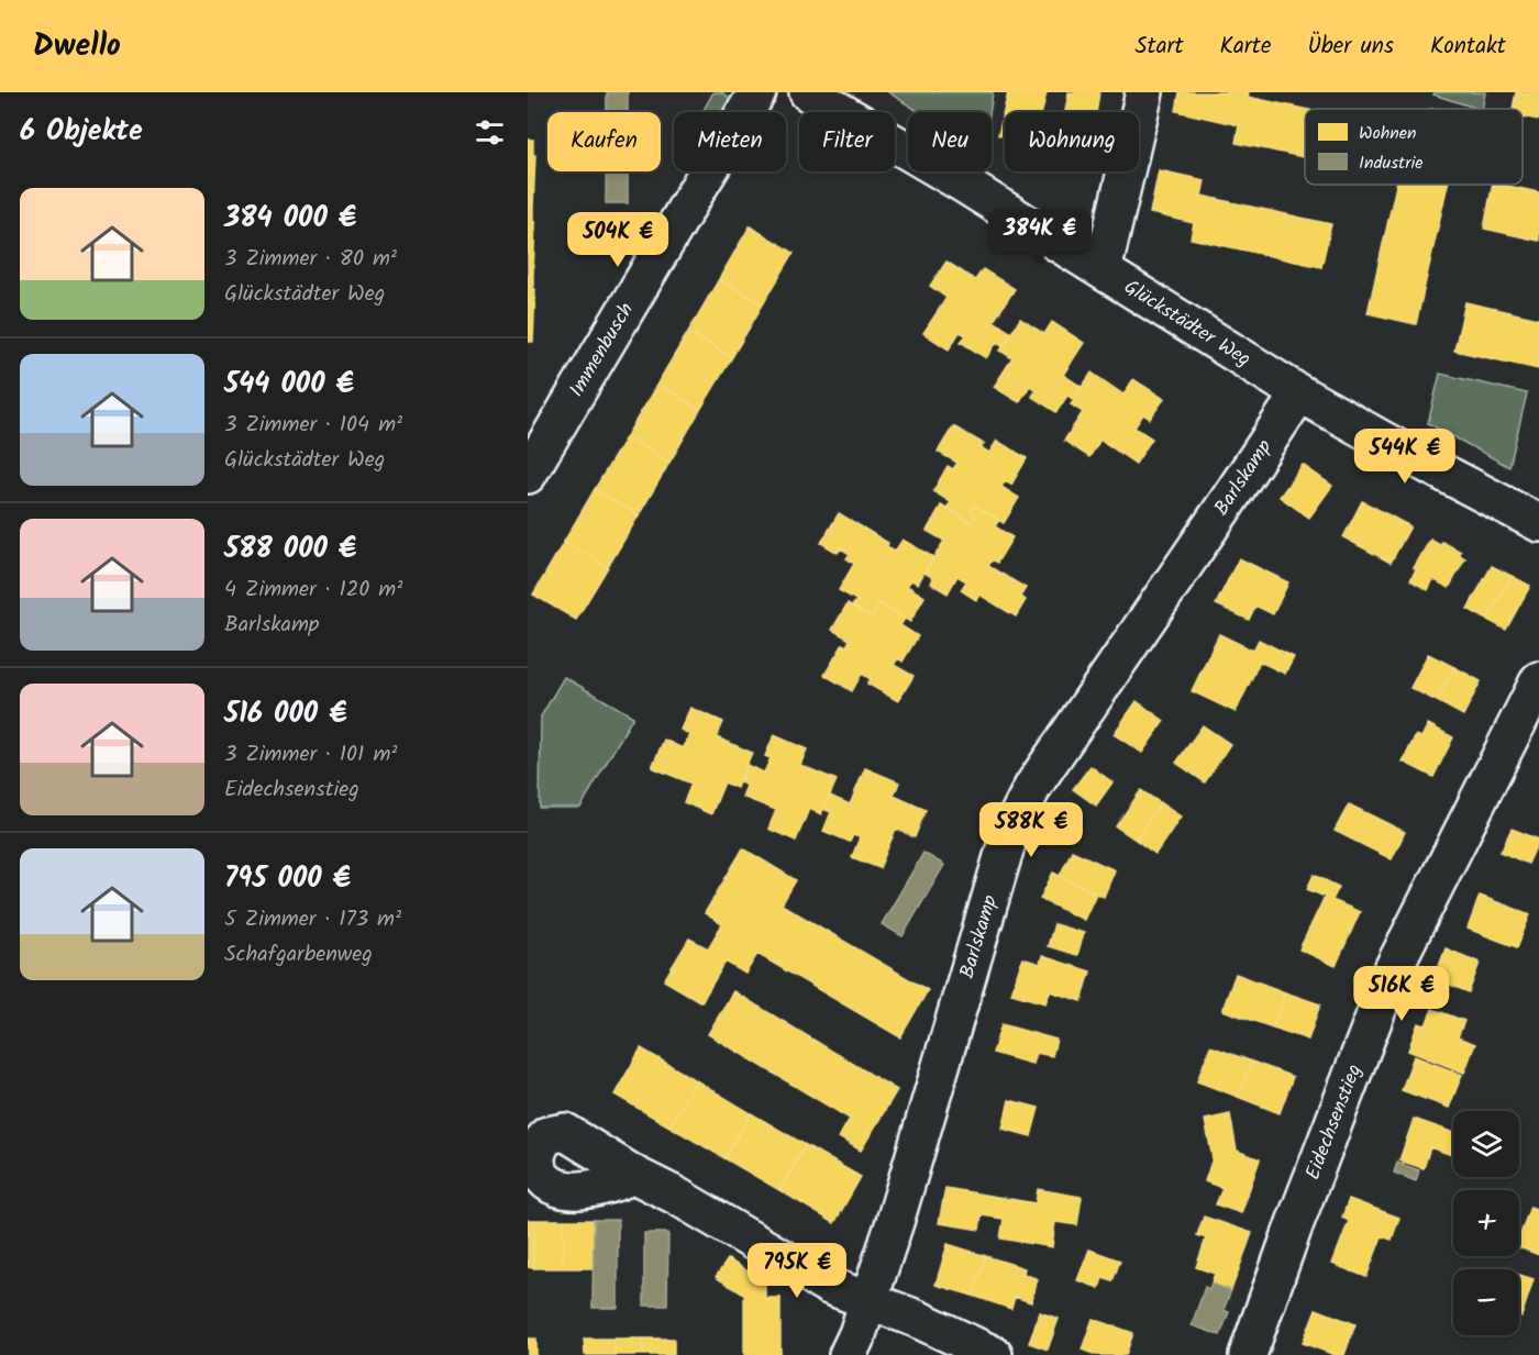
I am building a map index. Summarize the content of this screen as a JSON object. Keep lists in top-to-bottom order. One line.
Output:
{"streets":{"street":["Glückstädter Weg","Immenbusch","Barlskamp","Eidechsenstieg"]},"crossings":[["Glückstädter Weg","Barlskamp"]],"legend":["Wohnen","Industrie"],"page":{"header":"Dwello","nav":["Start","Karte","Über uns","Kontakt"],"heading":"6 Objekte","chip":["Kaufen","Mieten","Filter","Neu","Wohnung"],"list":[{"name":"384 000 €","note":"3 Zimmer · 80 m² · Glückstädter Weg"},{"name":"544 000 €","note":"3 Zimmer · 104 m² · Glückstädter Weg"},{"name":"588 000 €","note":"4 Zimmer · 120 m² · Barlskamp"},{"name":"516 000 €","note":"3 Zimmer · 101 m² · Eidechsenstieg"},{"name":"795 000 €","note":"5 Zimmer · 173 m² · Schafgarbenweg"}],"price":["384K €","504K €","544K €","588K €","516K €","795K €"],"map_buttons":["+","−"]}}
